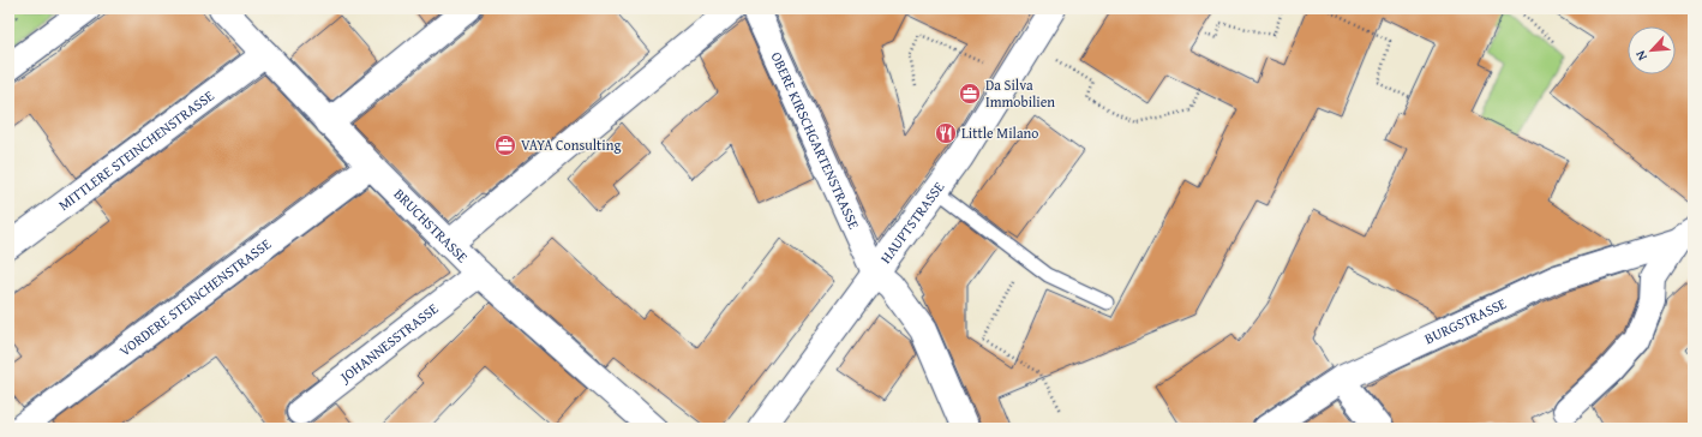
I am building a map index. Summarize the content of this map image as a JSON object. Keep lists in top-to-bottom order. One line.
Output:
{"streets":{"street":["OBERE KIRSCHGARTENSTRASSE","MITTLERE STEINCHENSTRASSE","HAUPTSTRASSE","BRUCHSTRASSE","VORDERE STEINCHENSTRASSE","BURGSTRASSE","JOHANNESSTRASSE"]},"crossings":[["OBERE KIRSCHGARTENSTRASSE","HAUPTSTRASSE"],["MITTLERE STEINCHENSTRASSE","BRUCHSTRASSE"],["BRUCHSTRASSE","VORDERE STEINCHENSTRASSE"],["BRUCHSTRASSE","JOHANNESSTRASSE"]],"places":{"office":["Da Silva Immobilien","VAYA Consulting"],"restaurant":["Little Milano"]},"north":"bottom left"}
